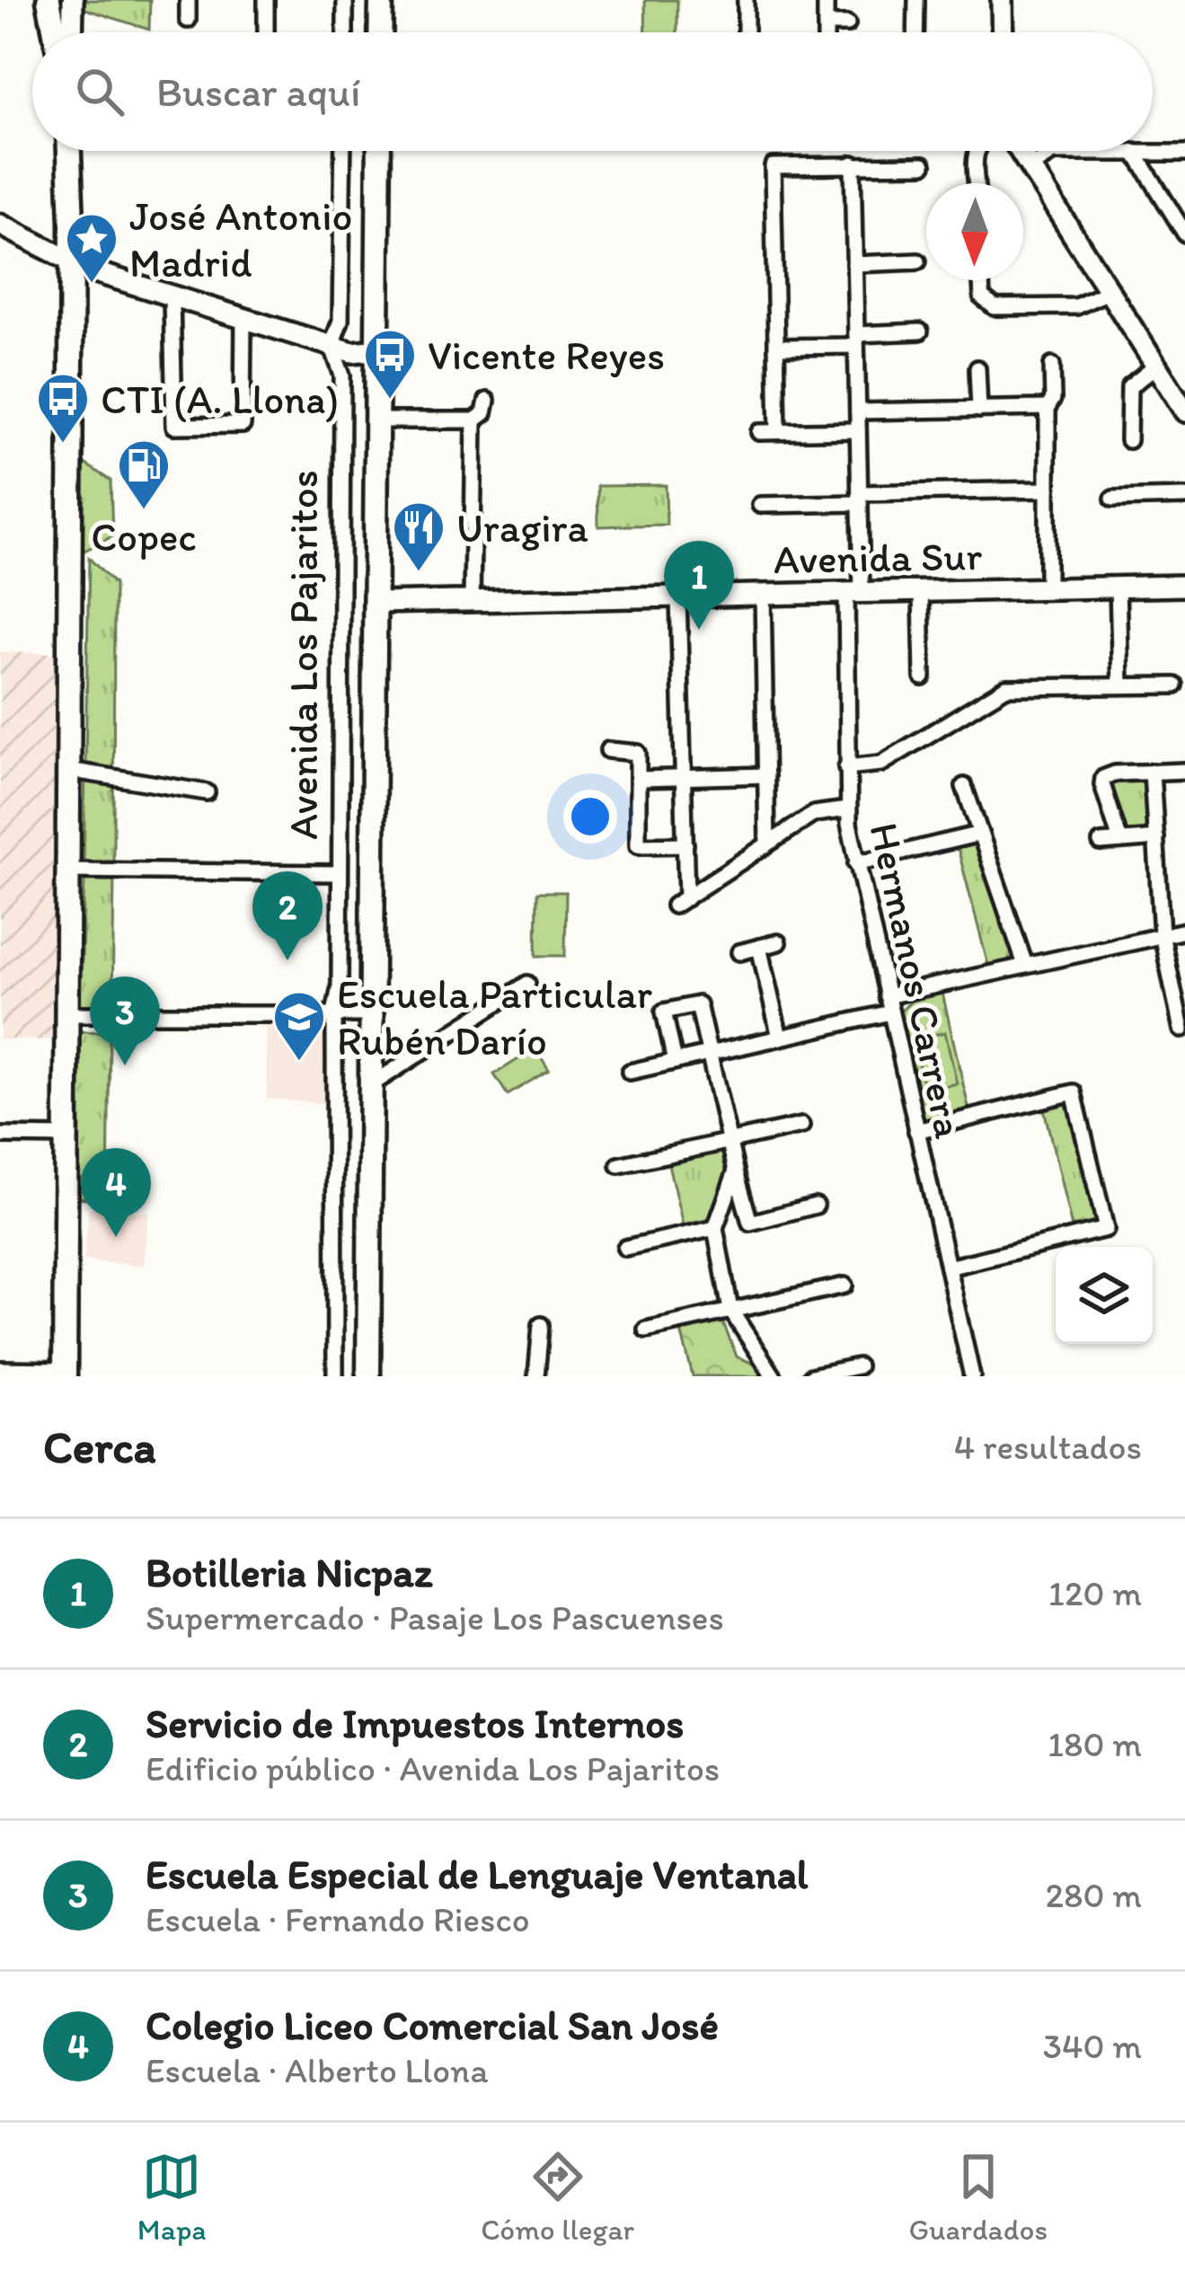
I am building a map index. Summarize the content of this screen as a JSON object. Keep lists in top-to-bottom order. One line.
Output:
{"streets":{"main road":["Avenida Los Pajaritos"],"street":["Avenida Sur","Hermanos Carrera"]},"crossings":[["Avenida Sur","Avenida Los Pajaritos"],["Avenida Sur","Hermanos Carrera"]],"places":{"place":["José Antonio Madrid"],"bus stop":["Vicente Reyes","CTI (A. Llona)"],"fuel station":["Copec"],"restaurant":["Uragira"],"school or university":["Escuela Particular Rubén Darío"]},"north":"bottom","page":{"search":"Buscar aquí","pins":["1","2","3","4"],"heading":["Cerca","4 resultados"],"list":[{"mark":"1","name":"Botilleria Nicpaz","note":"Supermercado · Pasaje Los Pascuenses","value":"120 m"},{"mark":"2","name":"Servicio de Impuestos Internos","note":"Edificio público · Avenida Los Pajaritos","value":"180 m"},{"mark":"3","name":"Escuela Especial de Lenguaje Ventanal","note":"Escuela · Fernando Riesco","value":"280 m"},{"mark":"4","name":"Colegio Liceo Comercial San José","note":"Escuela · Alberto Llona","value":"340 m"}],"nav":["Mapa","Cómo llegar","Guardados"]}}
